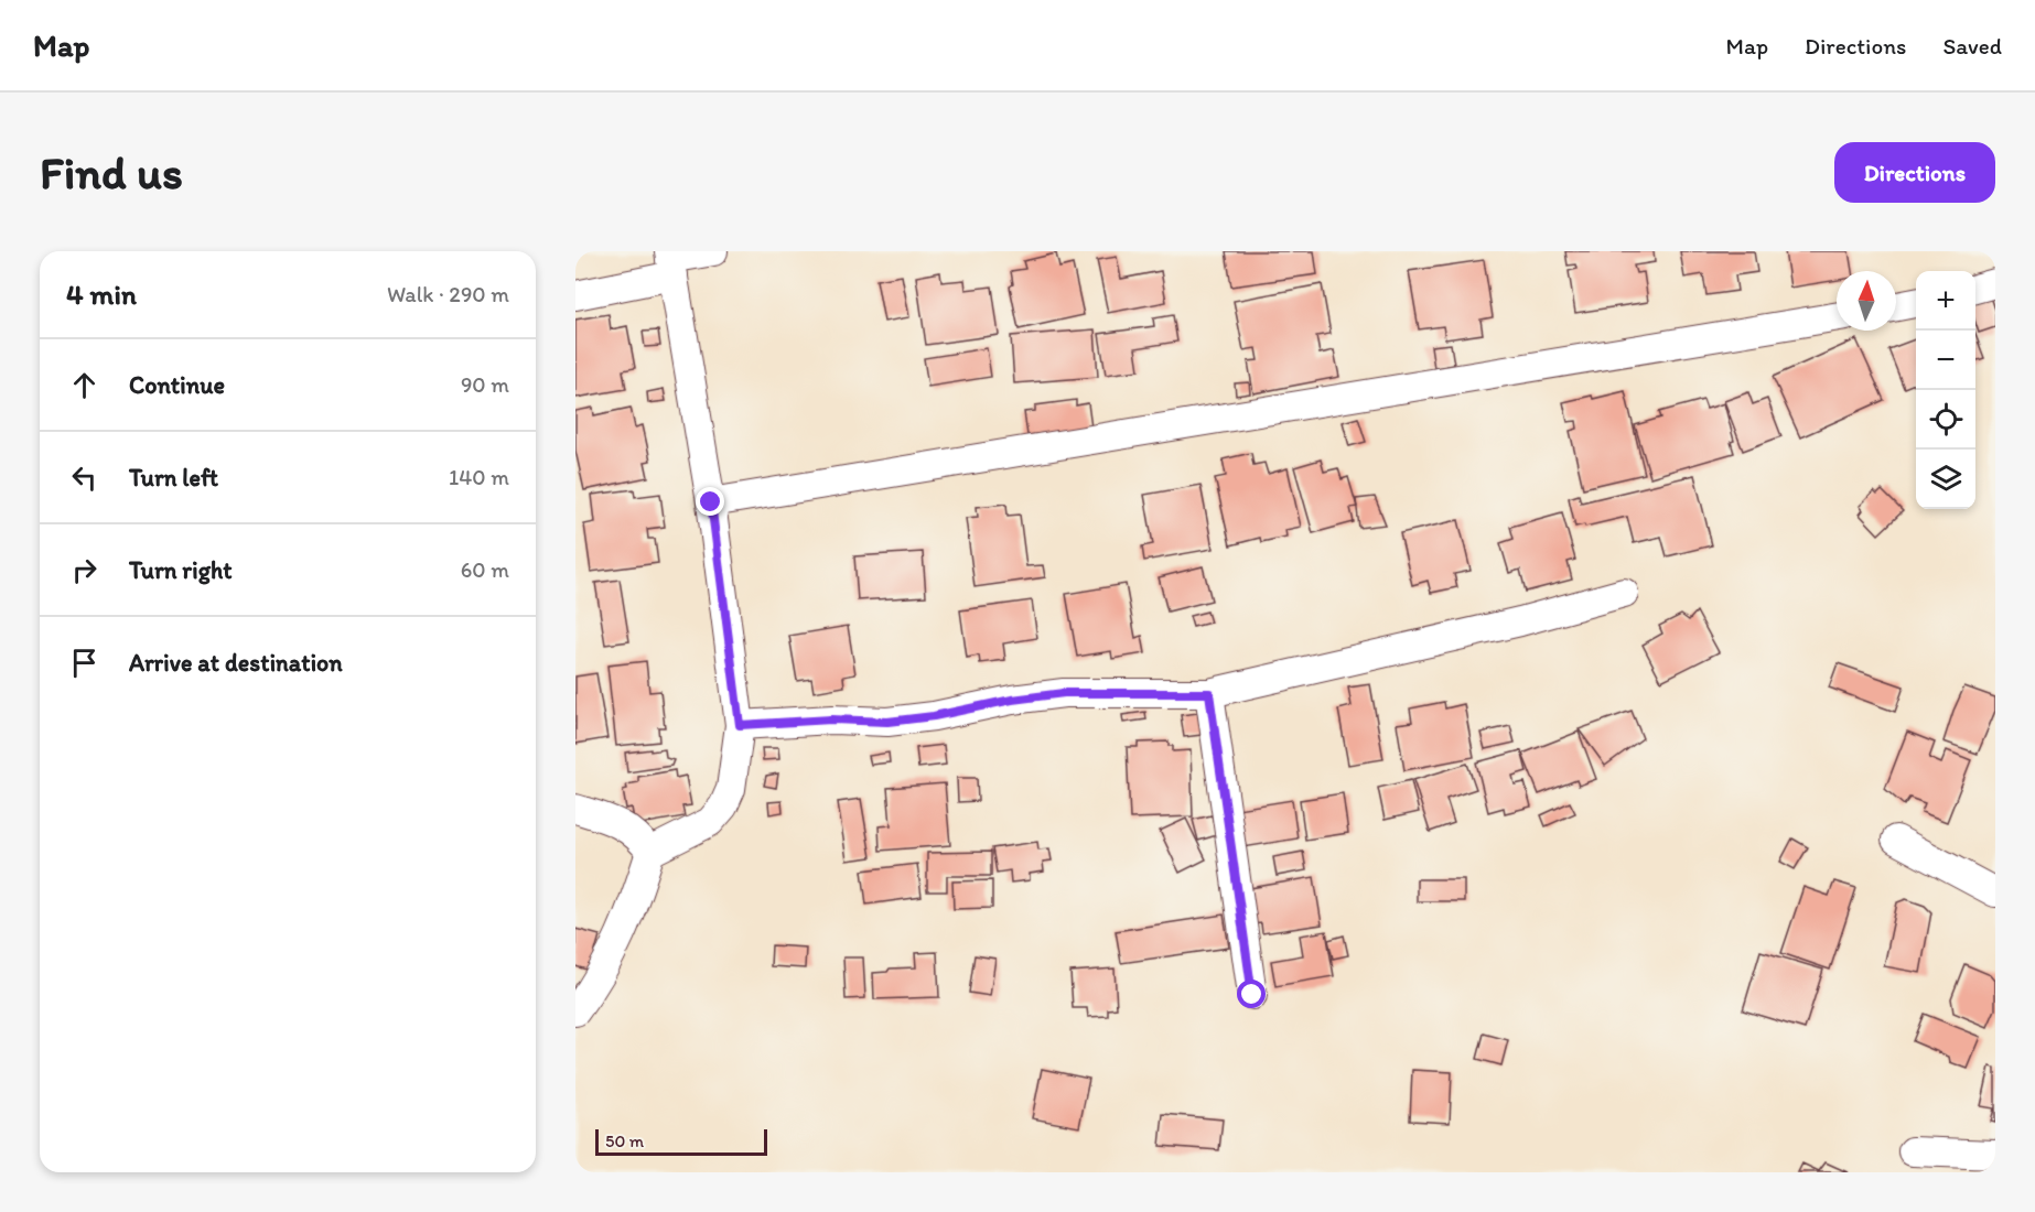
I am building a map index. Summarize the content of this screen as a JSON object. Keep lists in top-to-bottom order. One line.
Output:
{"scale_bar":"50 m","north":"top","page":{"header":"Map","nav":["Map","Directions","Saved"],"buttons":"Directions","title":"Find us","heading":["4 min","Walk · 290 m"],"map_buttons":["+","−"],"list":[["Continue","90 m"],["Turn left","140 m"],["Turn right","60 m"],"Arrive at destination"],"scale":"50 m"}}
